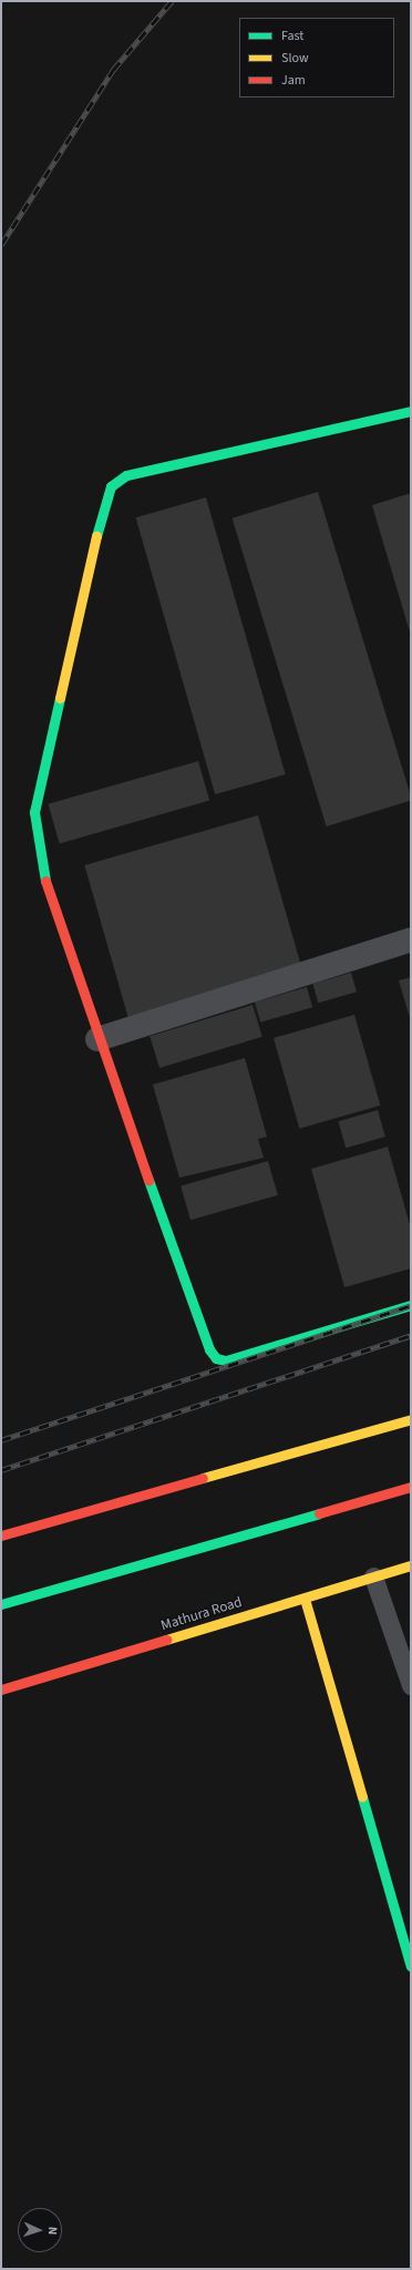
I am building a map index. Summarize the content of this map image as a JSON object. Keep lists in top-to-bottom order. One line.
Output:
{"streets":{"main road":["Mathura Road"]},"legend":["Fast","Slow","Jam"],"north":"right"}
